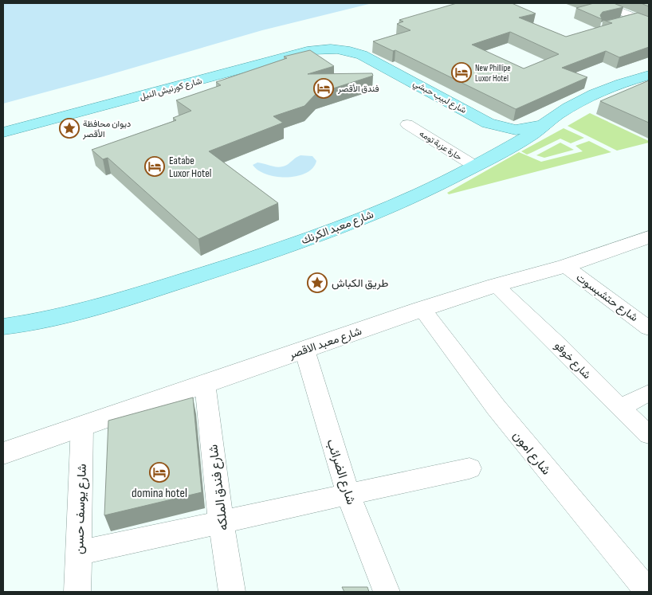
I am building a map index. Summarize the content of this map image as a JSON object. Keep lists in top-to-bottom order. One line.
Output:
{"streets":{"main road":["شارع كورنيش النيل","شارع لبيب حبشي","شارع معبد الكرنك","شارع معبد الاقصر"],"street":["حارة عزبة تومه","شارع حتشبسوت","شارع خوفو","شارع امون","شارع الضرائب","شارع فندق الملكه","شارع يوسف حسن"]},"crossings":[["شارع كورنيش النيل","شارع لبيب حبشي"],["شارع لبيب حبشي","شارع معبد الكرنك"],["حارة عزبة تومه","شارع معبد الكرنك"],["شارع حتشبسوت","شارع معبد الاقصر"],["شارع معبد الاقصر","شارع خوفو"],["شارع معبد الاقصر","شارع امون"],["شارع معبد الاقصر","شارع الضرائب"],["شارع معبد الاقصر","شارع فندق الملكه"],["شارع معبد الاقصر","شارع يوسف حسن"]],"places":{"hotel":["New Phillipe Luxor Hotel","فندق الأقصر","Eatabe Luxor Hotel","domina hotel"],"place":["ديوان محافظة الأقصر","طريق الكباش"]}}
